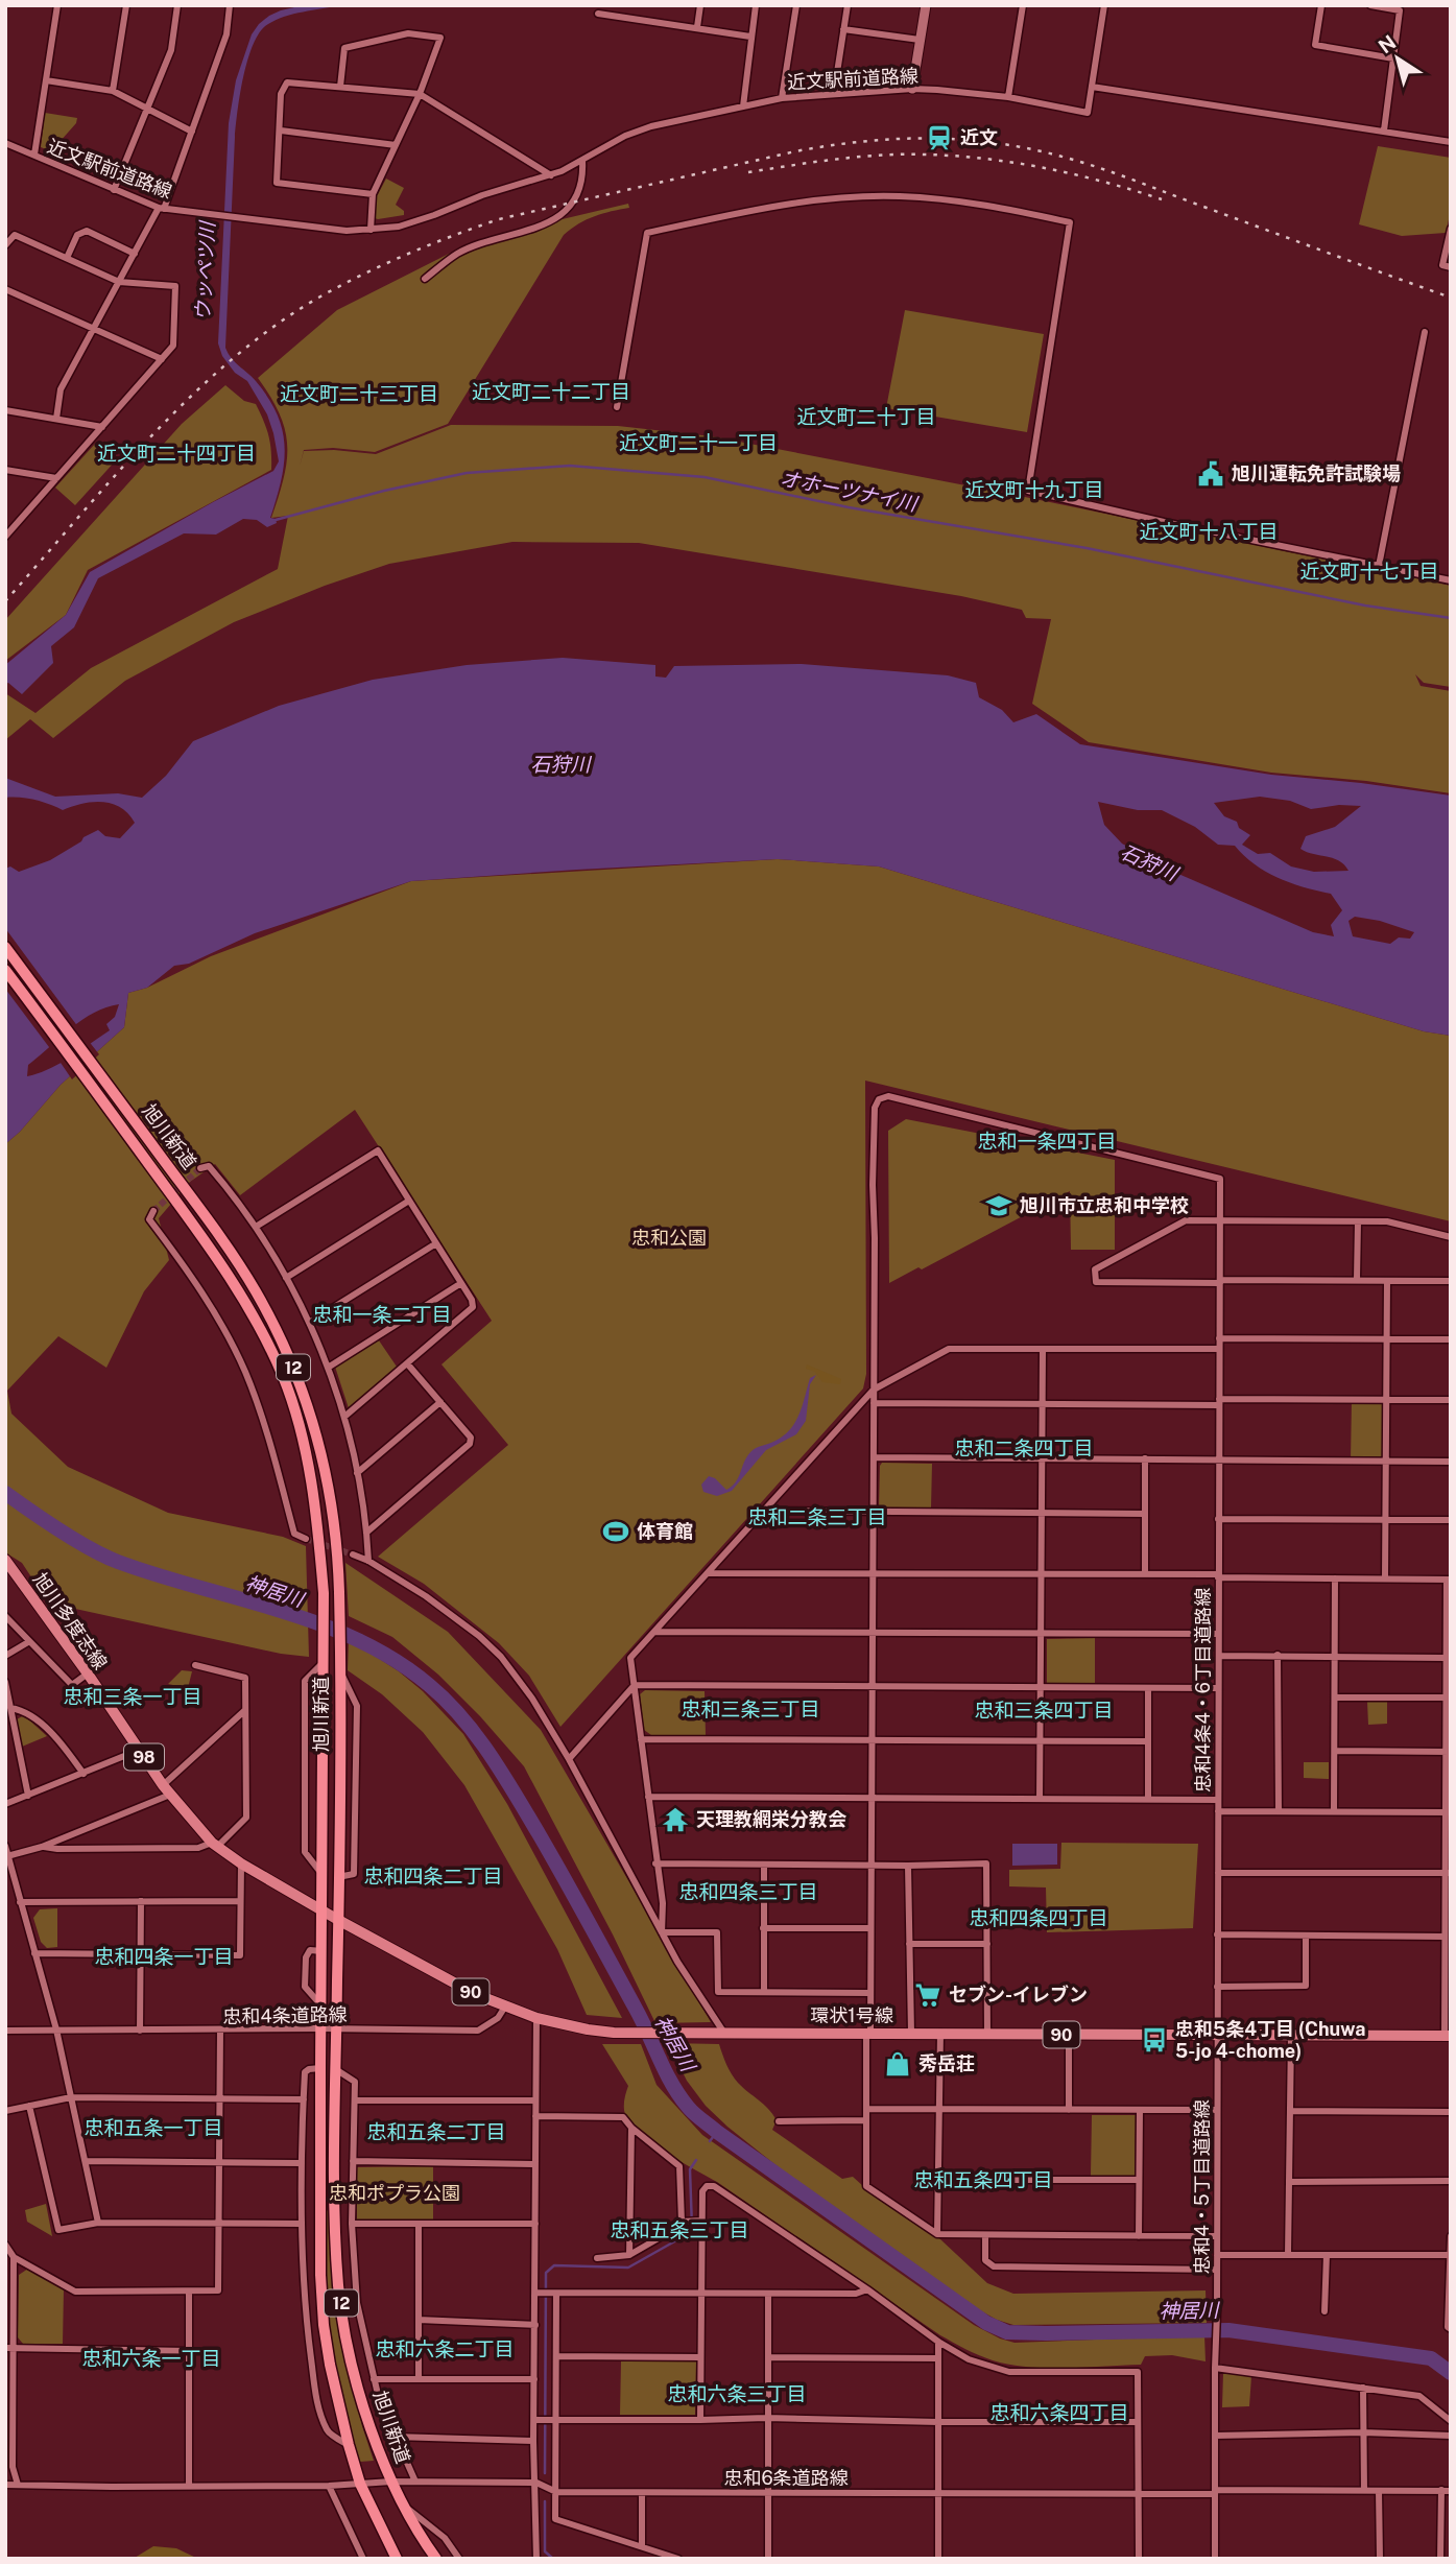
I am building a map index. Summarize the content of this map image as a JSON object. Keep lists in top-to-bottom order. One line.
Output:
{"streets":{"highway":["旭川新道","12"],"main road":["旭川多度志線","98","90","環状1号線"],"street":["近文駅前道路線","忠和4条4・6丁目道路線","忠和4条道路線","忠和4・5丁目道路線","忠和6条道路線"]},"crossings":[["旭川新道","旭川多度志線"],["旭川新道","忠和4条道路線"],["旭川新道","環状1号線"],["旭川新道","忠和6条道路線"],["旭川多度志線","環状1号線"],["忠和4条4・6丁目道路線","環状1号線"],["忠和4条4・6丁目道路線","忠和4・5丁目道路線"],["忠和4条道路線","環状1号線"],["環状1号線","忠和4・5丁目道路線"],["忠和4・5丁目道路線","忠和6条道路線"]],"districts":["近文町二十二丁目","近文町二十三丁目","近文町二十丁目","近文町二十一丁目","近文町二十四丁目","近文町十九丁目","近文町十八丁目","近文町十七丁目","忠和一条四丁目","忠和一条二丁目","忠和二条四丁目","忠和二条三丁目","忠和三条一丁目","忠和三条三丁目","忠和三条四丁目","忠和四条二丁目","忠和四条三丁目","忠和四条四丁目","忠和四条一丁目","忠和五条一丁目","忠和五条二丁目","忠和五条四丁目","忠和五条三丁目","忠和六条二丁目","忠和六条一丁目","忠和六条三丁目","忠和六条四丁目"],"water":["ウッペツ川","オホーツナイ川","石狩川","神居川"],"parks":["忠和公園","忠和ポプラ公園"],"places":{"station":["近文"],"public building":["旭川運転免許試験場"],"school or university":["旭川市立忠和中学校"],"sports":["体育館"],"temple":["天理教網栄分教会"],"supermarket":["セブン-イレブン"],"bus stop":["忠和5条4丁目 (Chuwa 5-jo 4-chome)"],"shop":["秀岳荘"]},"north":"top left"}
